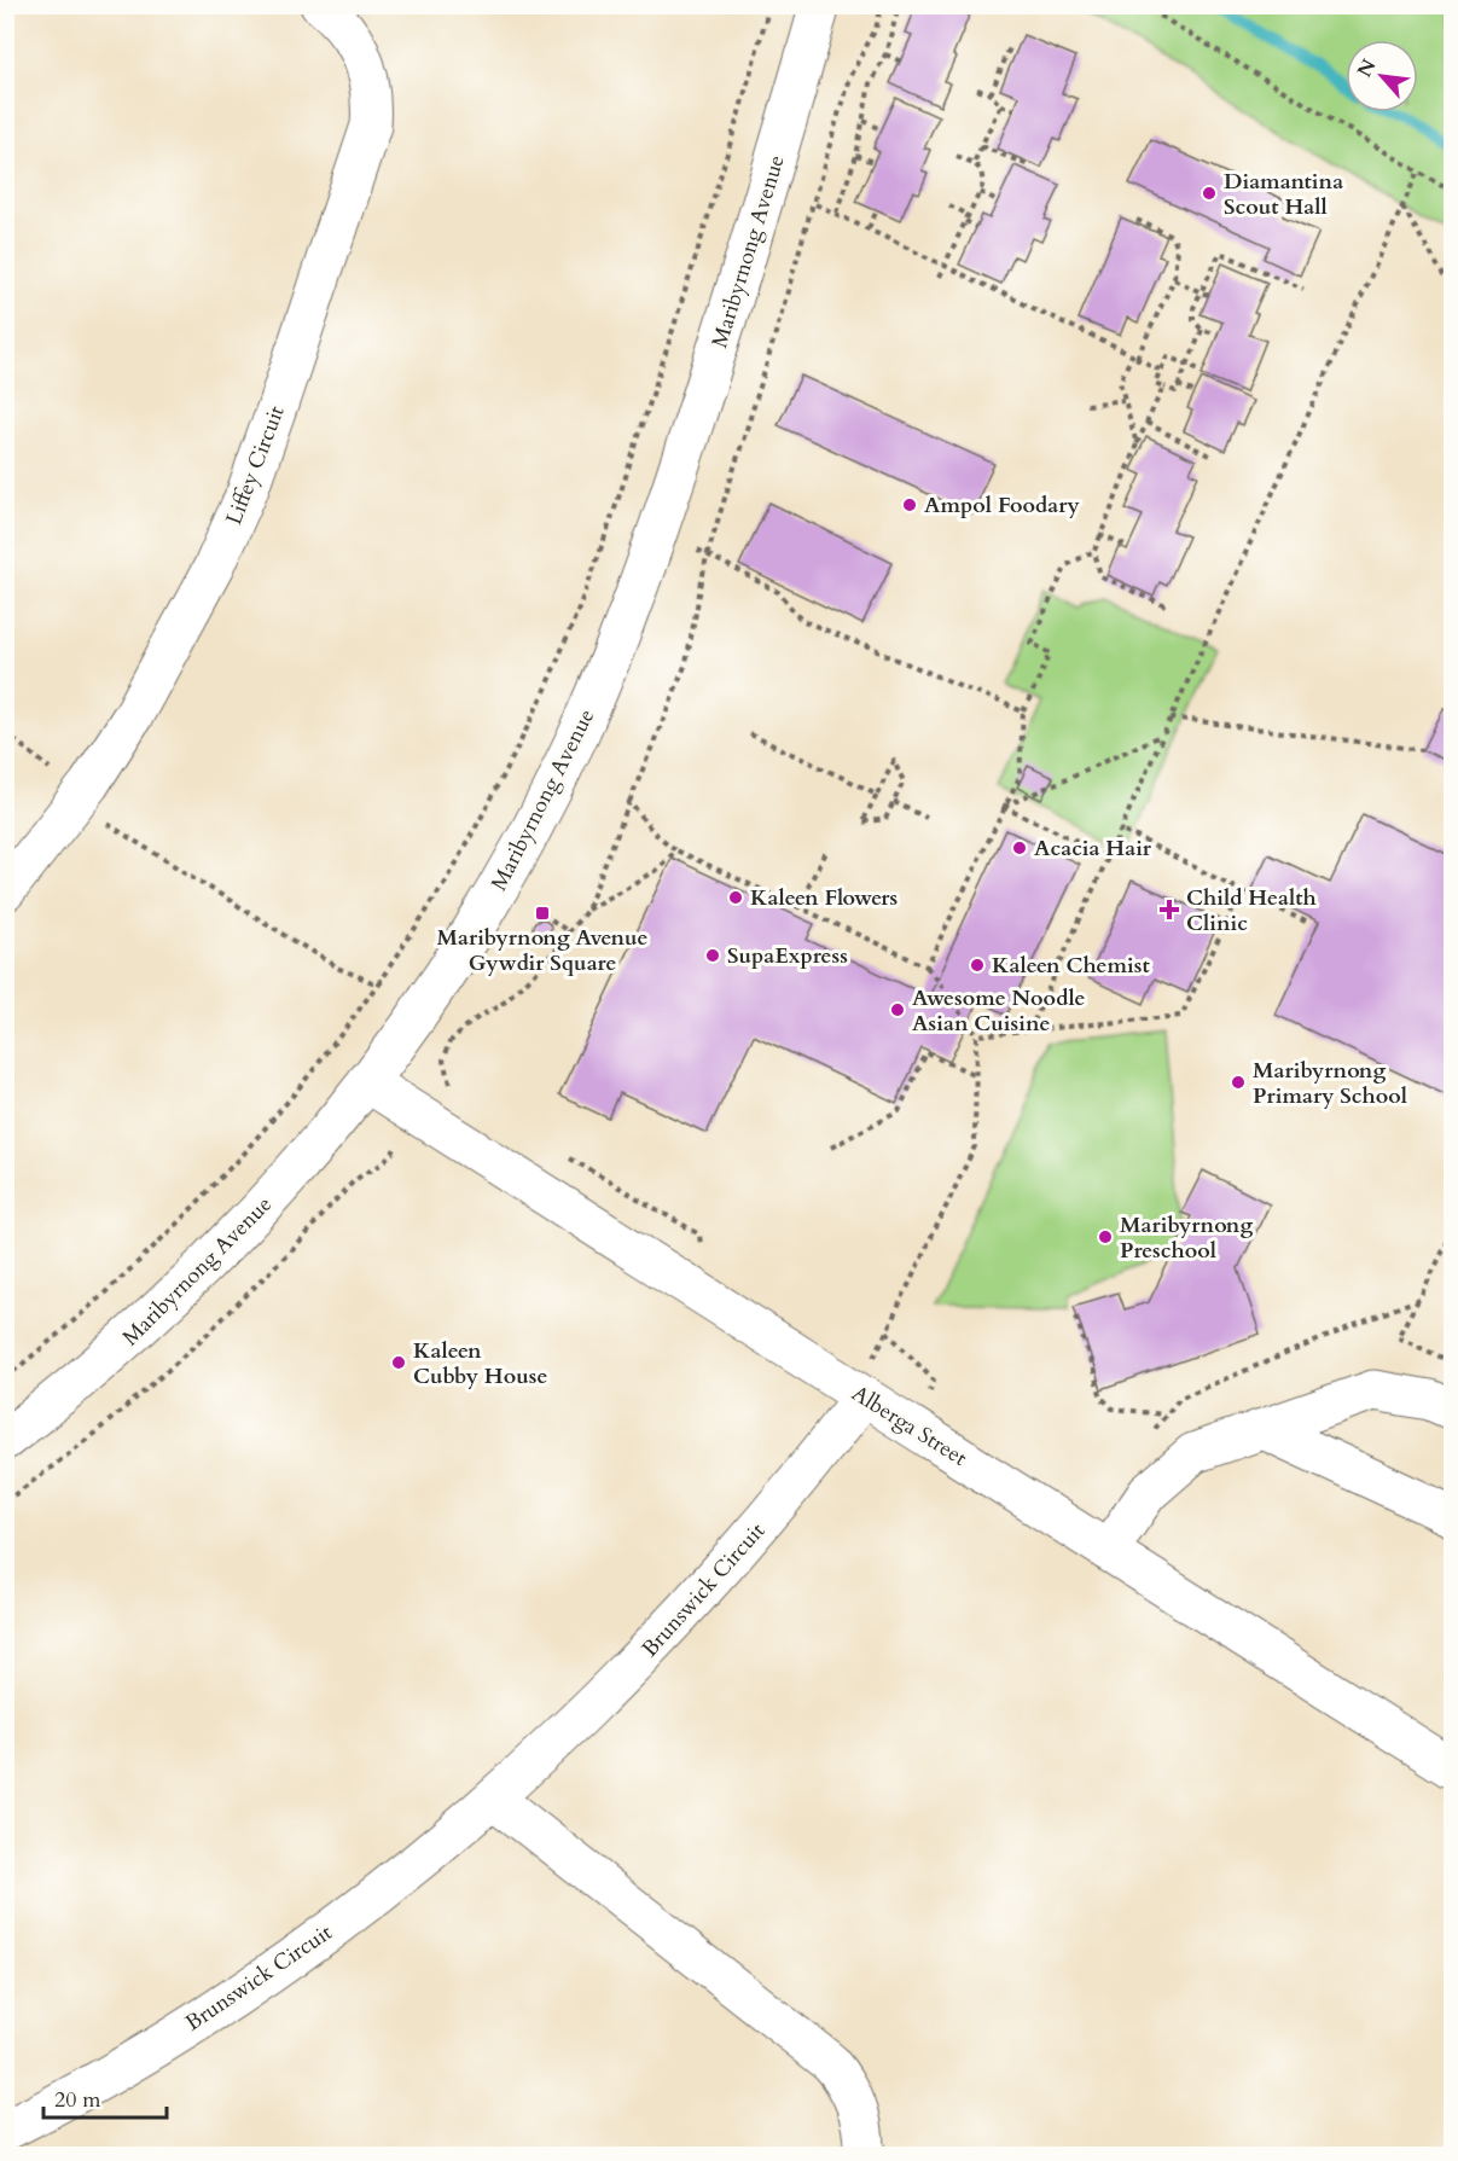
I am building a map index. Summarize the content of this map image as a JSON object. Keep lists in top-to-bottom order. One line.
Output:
{"streets":{"street":["Maribyrnong Avenue","Liffey Circuit","Alberga Street","Brunswick Circuit"]},"crossings":[["Maribyrnong Avenue","Alberga Street"],["Alberga Street","Brunswick Circuit"]],"places":{"other":["Diamantina Scout Hall","Ampol Foodary","Acacia Hair","Kaleen Flowers","SupaExpress","Kaleen Chemist","Awesome Noodle Asian Cuisine","Maribyrnong Primary School","Maribyrnong Preschool","Kaleen Cubby House"],"health":["Child Health Clinic"],"transit":["Maribyrnong Avenue Gywdir Square"]},"scale_bar":"20 m","north":"top left"}
